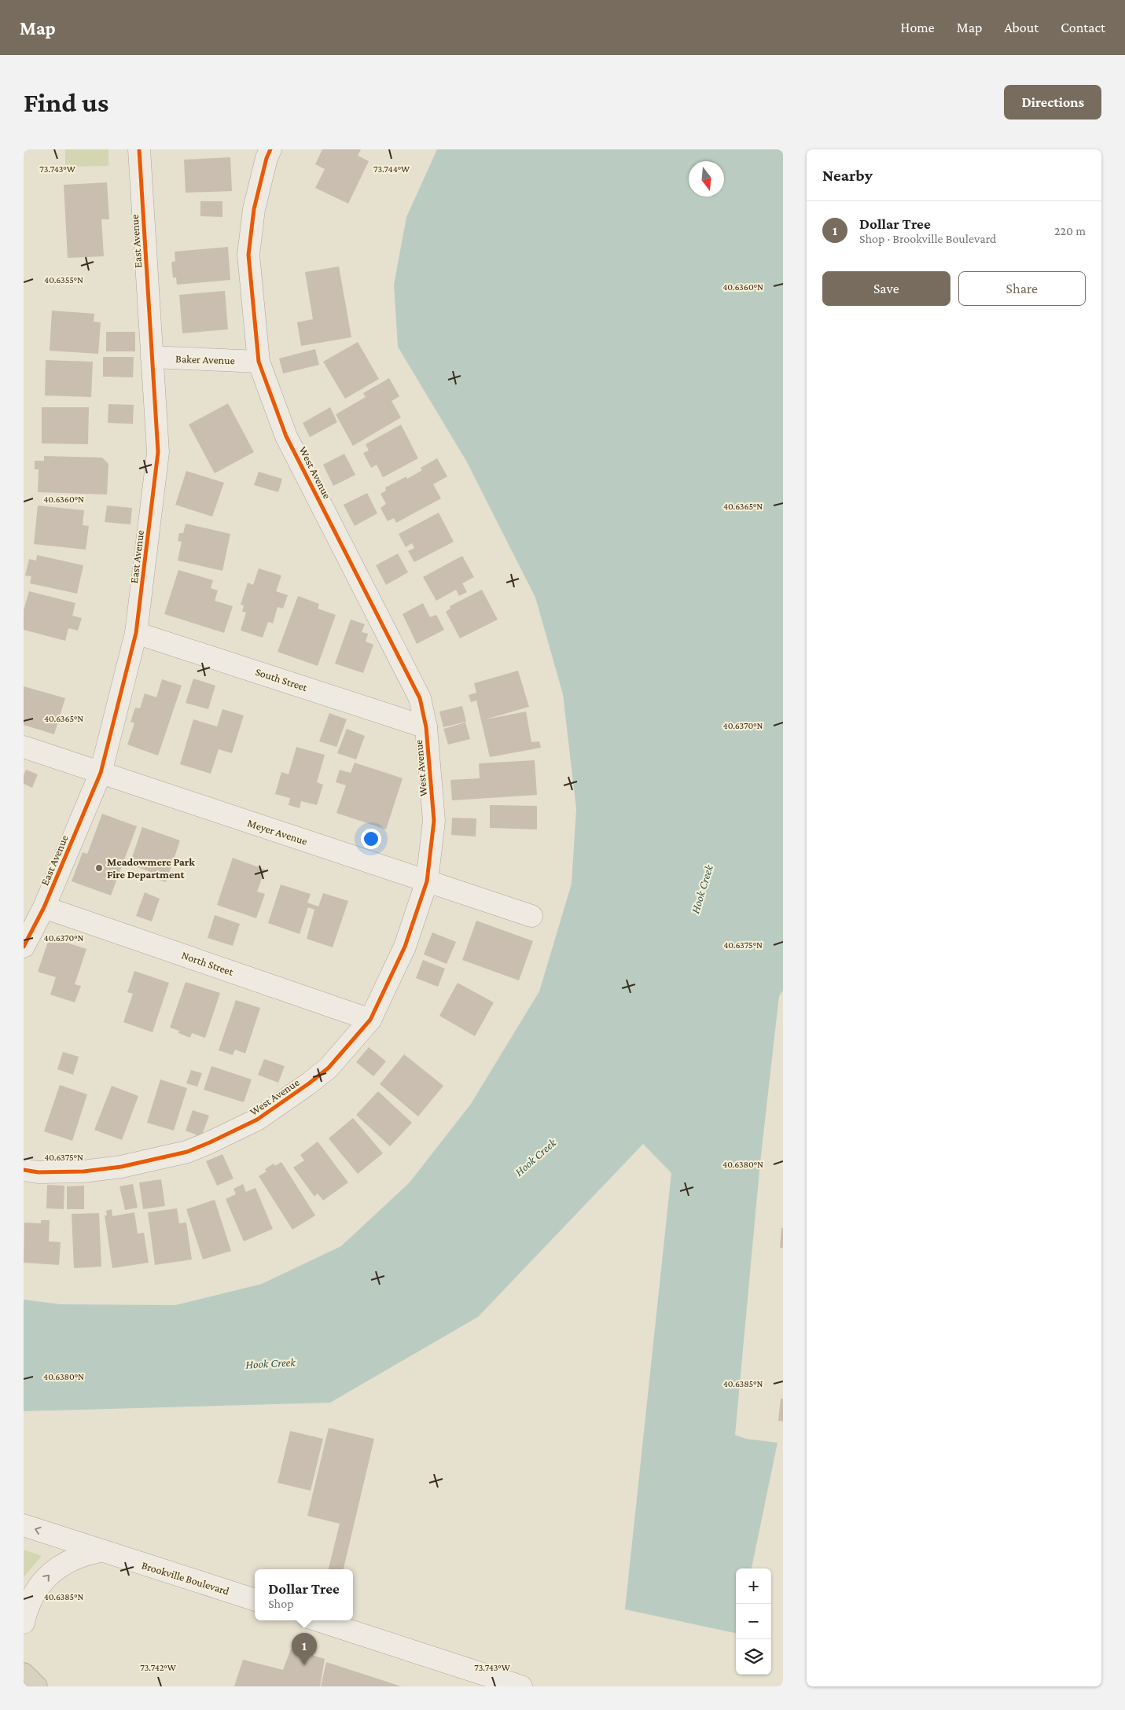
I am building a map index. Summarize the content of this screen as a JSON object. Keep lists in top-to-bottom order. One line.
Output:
{"streets":{"street":["East Avenue","Baker Avenue","West Avenue","South Street","Meyer Avenue","North Street","Brookville Boulevard"]},"crossings":[["East Avenue","Baker Avenue"],["East Avenue","South Street"],["East Avenue","Meyer Avenue"],["East Avenue","North Street"],["Baker Avenue","West Avenue"],["West Avenue","South Street"],["West Avenue","Meyer Avenue"],["West Avenue","North Street"]],"water":["Hook Creek"],"places":["Meadowmere Park Fire Department"],"north":"bottom","page":{"header":"Map","nav":["Home","Map","About","Contact"],"buttons":["Directions",["Save","Share"]],"title":"Find us","heading":"Nearby","list":[{"mark":"1","name":"Dollar Tree","note":"Shop · Brookville Boulevard","value":"220 m"}],"map_buttons":["+","−"],"popup":["Dollar Tree","Shop"],"pins":"1"},"coordinates":["73.743°W","73.744°W","40.6355°N","40.6360°N","40.6365°N","40.6370°N","40.6375°N","40.6380°N","40.6385°N","73.742°W"]}
